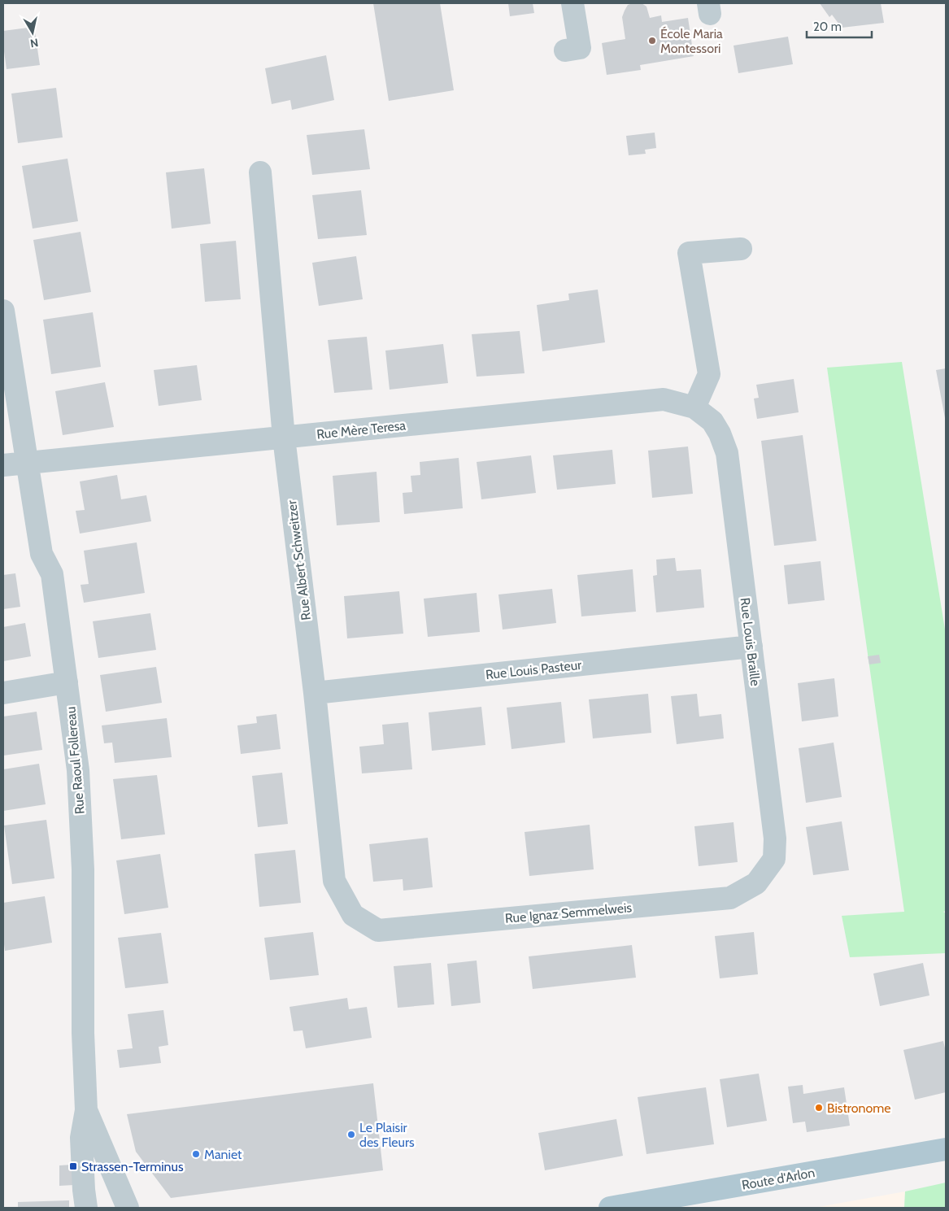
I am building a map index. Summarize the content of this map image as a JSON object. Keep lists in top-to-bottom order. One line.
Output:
{"streets":{"main road":["Route d'Arlon"],"street":["Rue Mère Teresa","Rue Albert Schweitzer","Rue Louis Braille","Rue Louis Pasteur","Rue Raoul Follereau","Rue Ignaz Semmelweis"]},"crossings":[["Rue Mère Teresa","Rue Albert Schweitzer"],["Rue Mère Teresa","Rue Louis Braille"],["Rue Mère Teresa","Rue Raoul Follereau"],["Rue Albert Schweitzer","Rue Louis Pasteur"],["Rue Albert Schweitzer","Rue Ignaz Semmelweis"],["Rue Louis Braille","Rue Louis Pasteur"],["Rue Louis Braille","Rue Ignaz Semmelweis"]],"places":{"other":["École Maria Montessori","Bistronome","Le Plaisir des Fleurs","Maniet"],"transit":["Strassen-Terminus"]},"scale_bar":"20 m","north":"bottom"}
